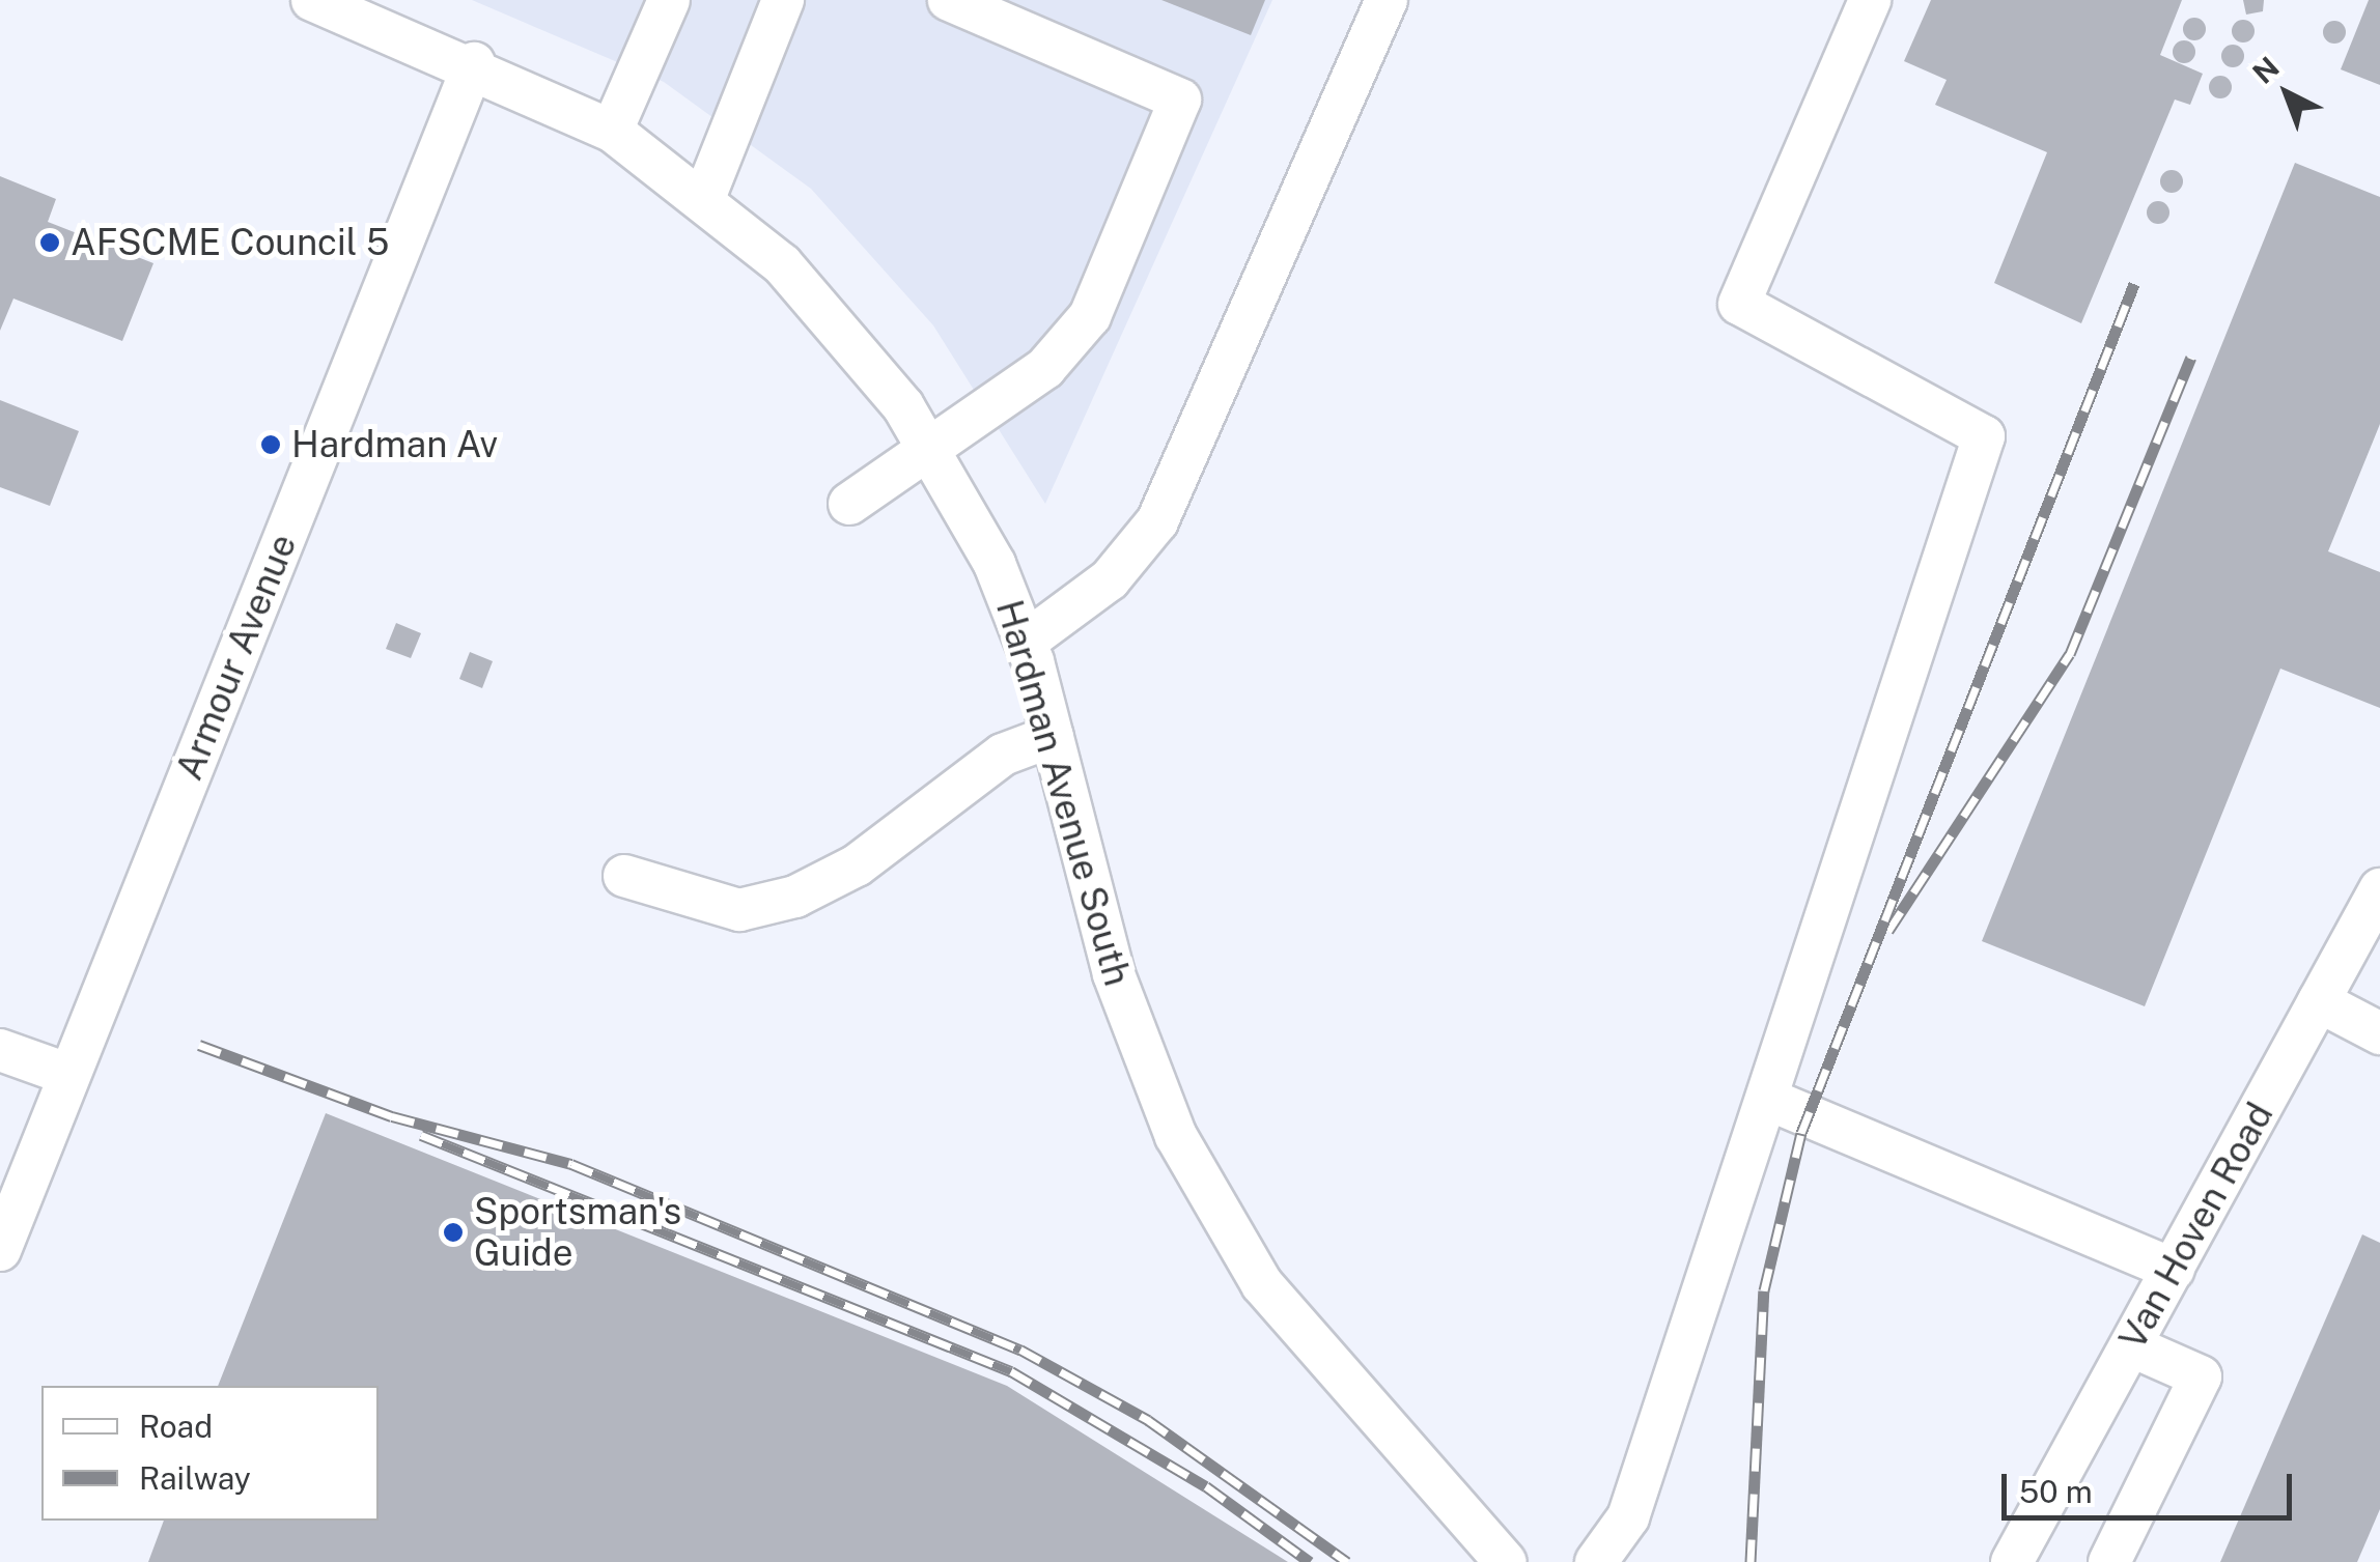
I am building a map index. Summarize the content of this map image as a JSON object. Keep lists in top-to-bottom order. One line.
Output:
{"streets":{"street":["Armour Avenue","Hardman Avenue South","Van Hoven Road"]},"crossings":[["Armour Avenue","Hardman Avenue South"]],"places":["AFSCME Council 5","Hardman Av","Sportsman's Guide"],"legend":["Road","Railway"],"scale_bar":"50 m","north":"top left"}
